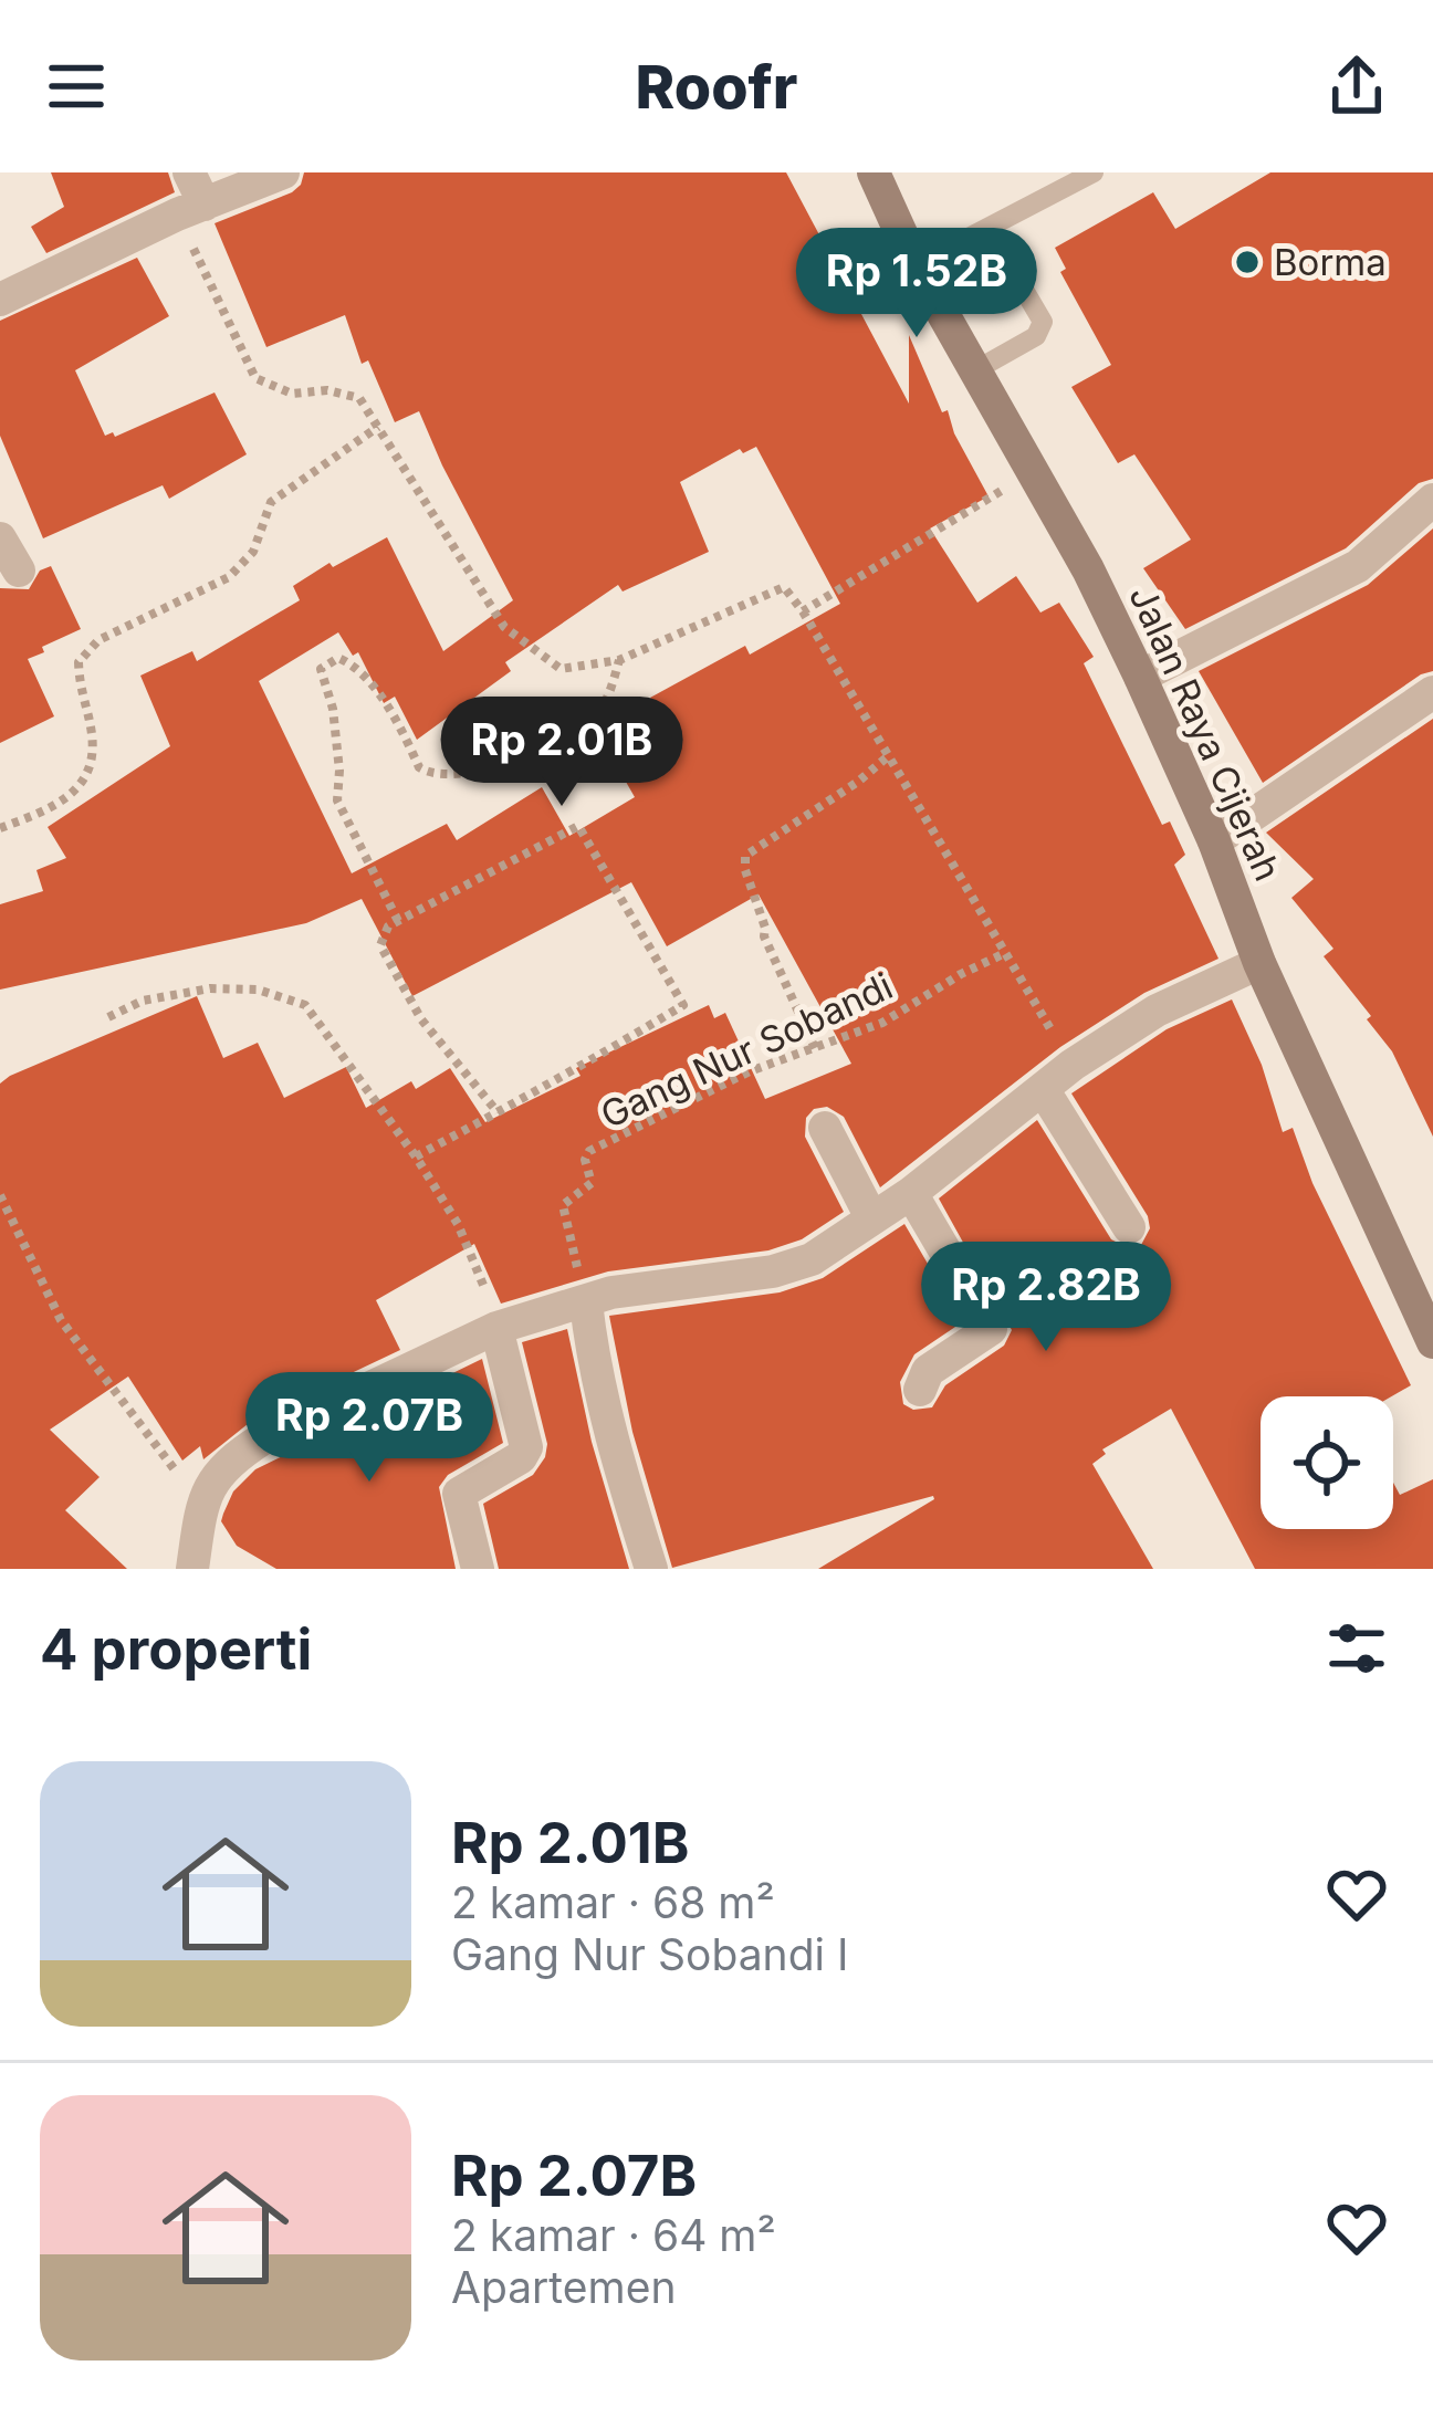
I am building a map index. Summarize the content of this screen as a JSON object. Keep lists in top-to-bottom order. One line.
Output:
{"streets":{"main road":["Jalan Raya Cijerah"],"path":["Gang Nur Sobandi"]},"places":["Borma"],"page":{"header":"Roofr","price":["Rp 1.52B","Rp 2.01B","Rp 2.82B","Rp 2.07B"],"heading":"4 properti","list":[{"name":"Rp 2.01B","note":"2 kamar · 68 m² · Gang Nur Sobandi I"},{"name":"Rp 2.07B","note":"2 kamar · 64 m² · Apartemen"}]}}
